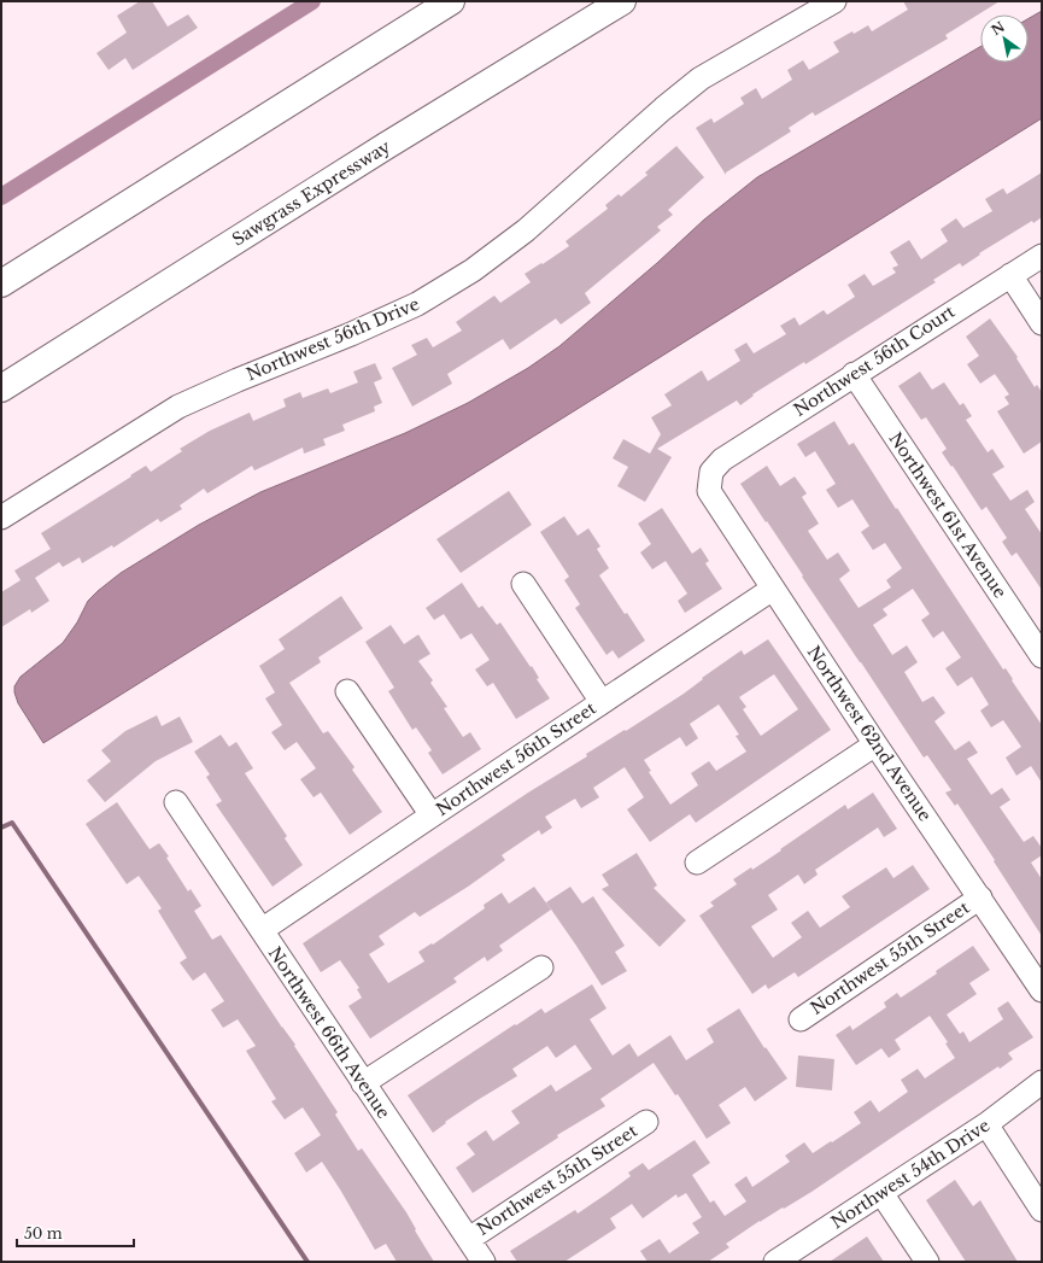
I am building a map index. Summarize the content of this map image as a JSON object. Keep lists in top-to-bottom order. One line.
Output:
{"streets":{"highway":["Sawgrass Expressway"],"street":["Northwest 56th Drive","Northwest 56th Court","Northwest 61st Avenue","Northwest 62nd Avenue","Northwest 56th Street","Northwest 55th Street","Northwest 66th Avenue","Northwest 54th Drive"]},"crossings":[["Northwest 56th Court","Northwest 61st Avenue"],["Northwest 56th Court","Northwest 62nd Avenue"],["Northwest 62nd Avenue","Northwest 56th Street"],["Northwest 62nd Avenue","Northwest 55th Street"],["Northwest 56th Street","Northwest 66th Avenue"],["Northwest 55th Street","Northwest 66th Avenue"]],"scale_bar":"50 m","north":"top left"}
